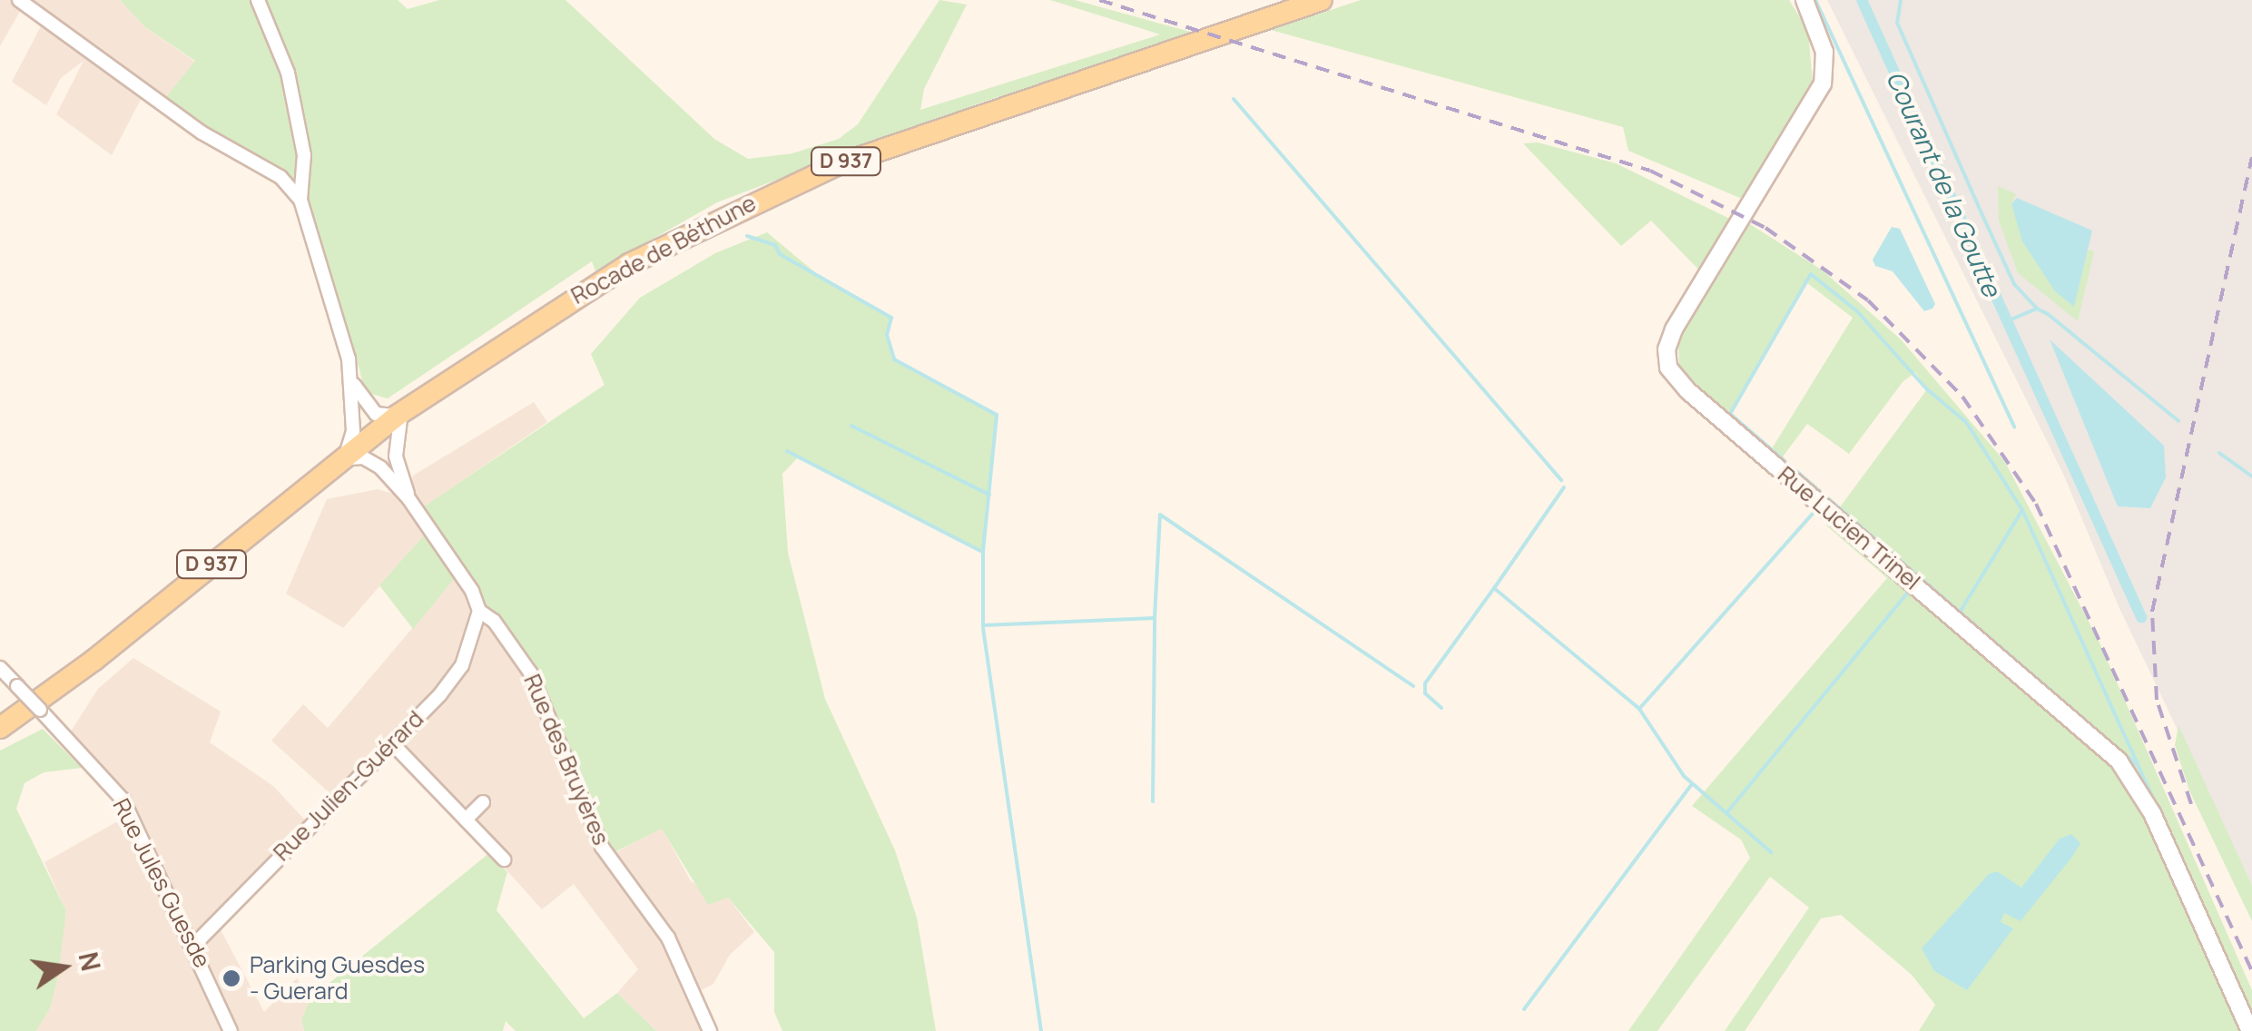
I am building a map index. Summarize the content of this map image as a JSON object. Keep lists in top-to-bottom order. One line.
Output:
{"streets":{"main road":["D 937","Rocade de Béthune"],"street":["Rue Lucien Trinel","Rue des Bruyères","Rue Julien-Guérard","Rue Jules Guesde"]},"crossings":[["Rocade de Béthune","Rue des Bruyères"],["Rue des Bruyères","Rue Julien-Guérard"],["Rue Julien-Guérard","Rue Jules Guesde"]],"water":["Courant de la Goutte"],"places":["Parking Guesdes - Guerard"],"north":"right"}
